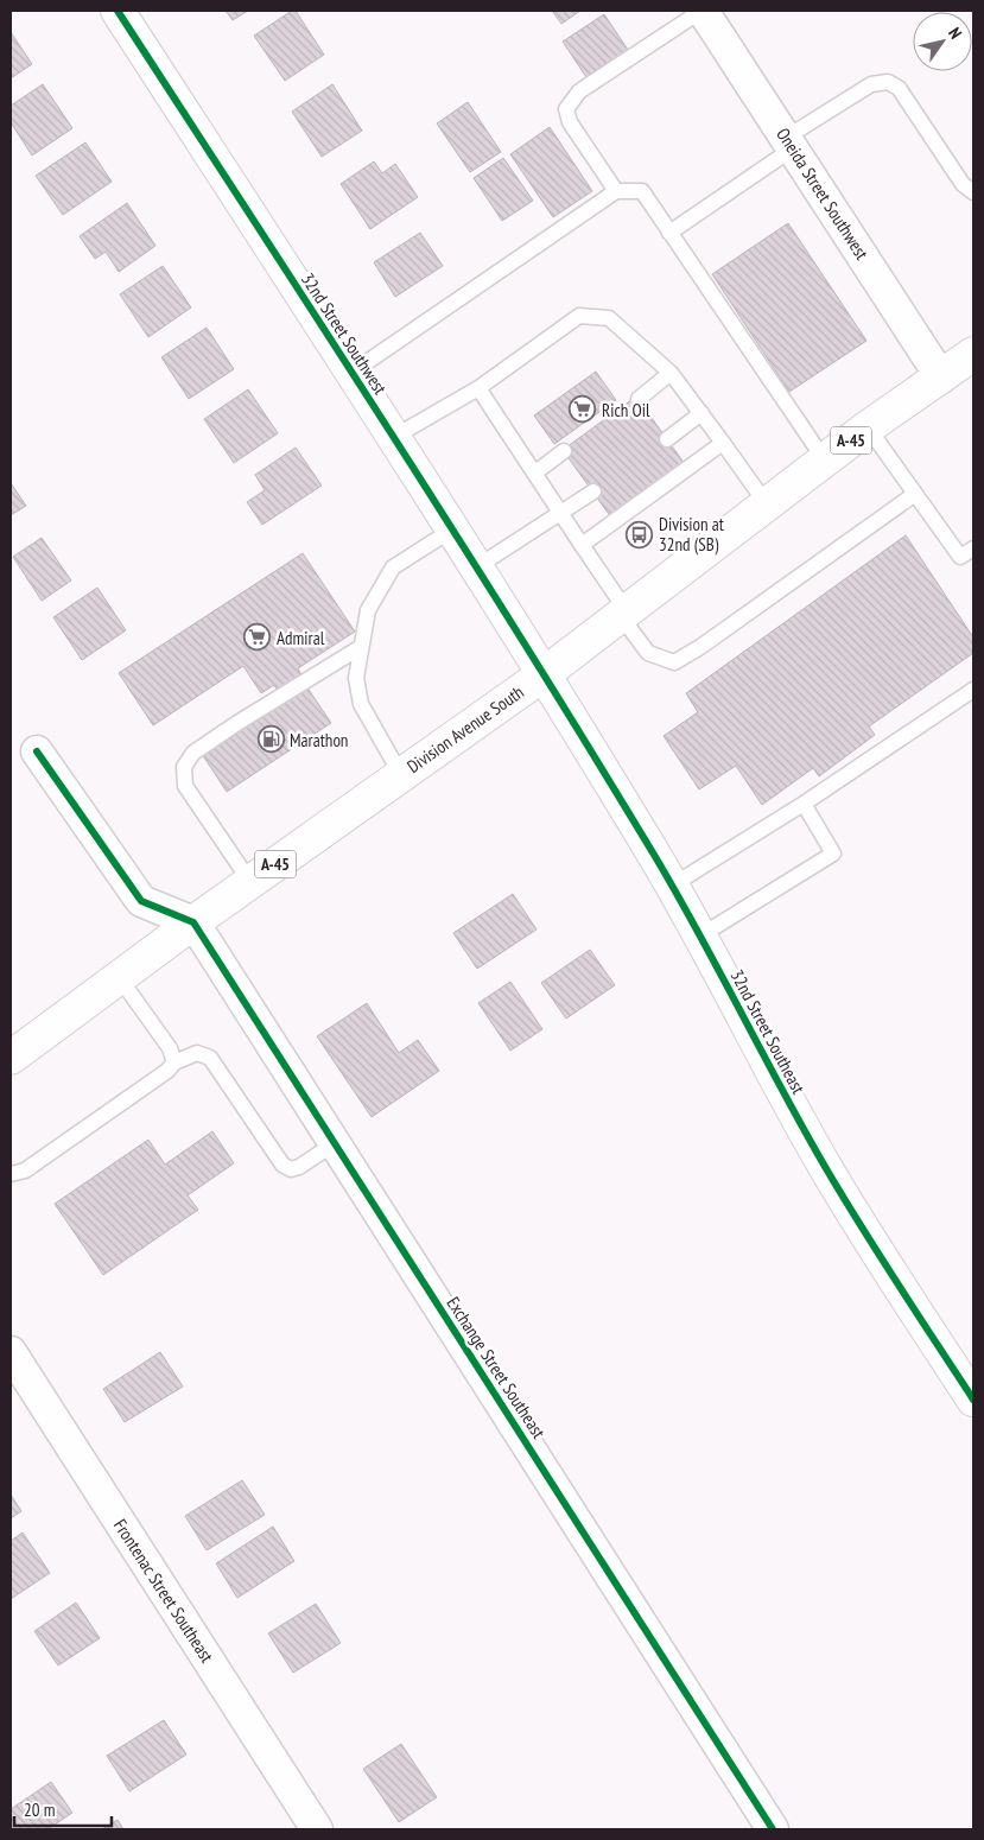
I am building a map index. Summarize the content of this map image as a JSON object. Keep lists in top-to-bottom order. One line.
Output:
{"streets":{"street":["Oneida Street Southwest","32nd Street Southwest","A-45","Division Avenue South","32nd Street Southeast","Exchange Street Southeast","Frontenac Street Southeast"]},"crossings":[["Oneida Street Southwest","Division Avenue South"],["32nd Street Southwest","Division Avenue South"],["32nd Street Southwest","32nd Street Southeast"],["Division Avenue South","32nd Street Southeast"],["Division Avenue South","Exchange Street Southeast"]],"places":{"supermarket":["Rich Oil","Admiral"],"bus stop":["Division at 32nd (SB)"],"fuel station":["Marathon"]},"scale_bar":"20 m","north":"top right"}
